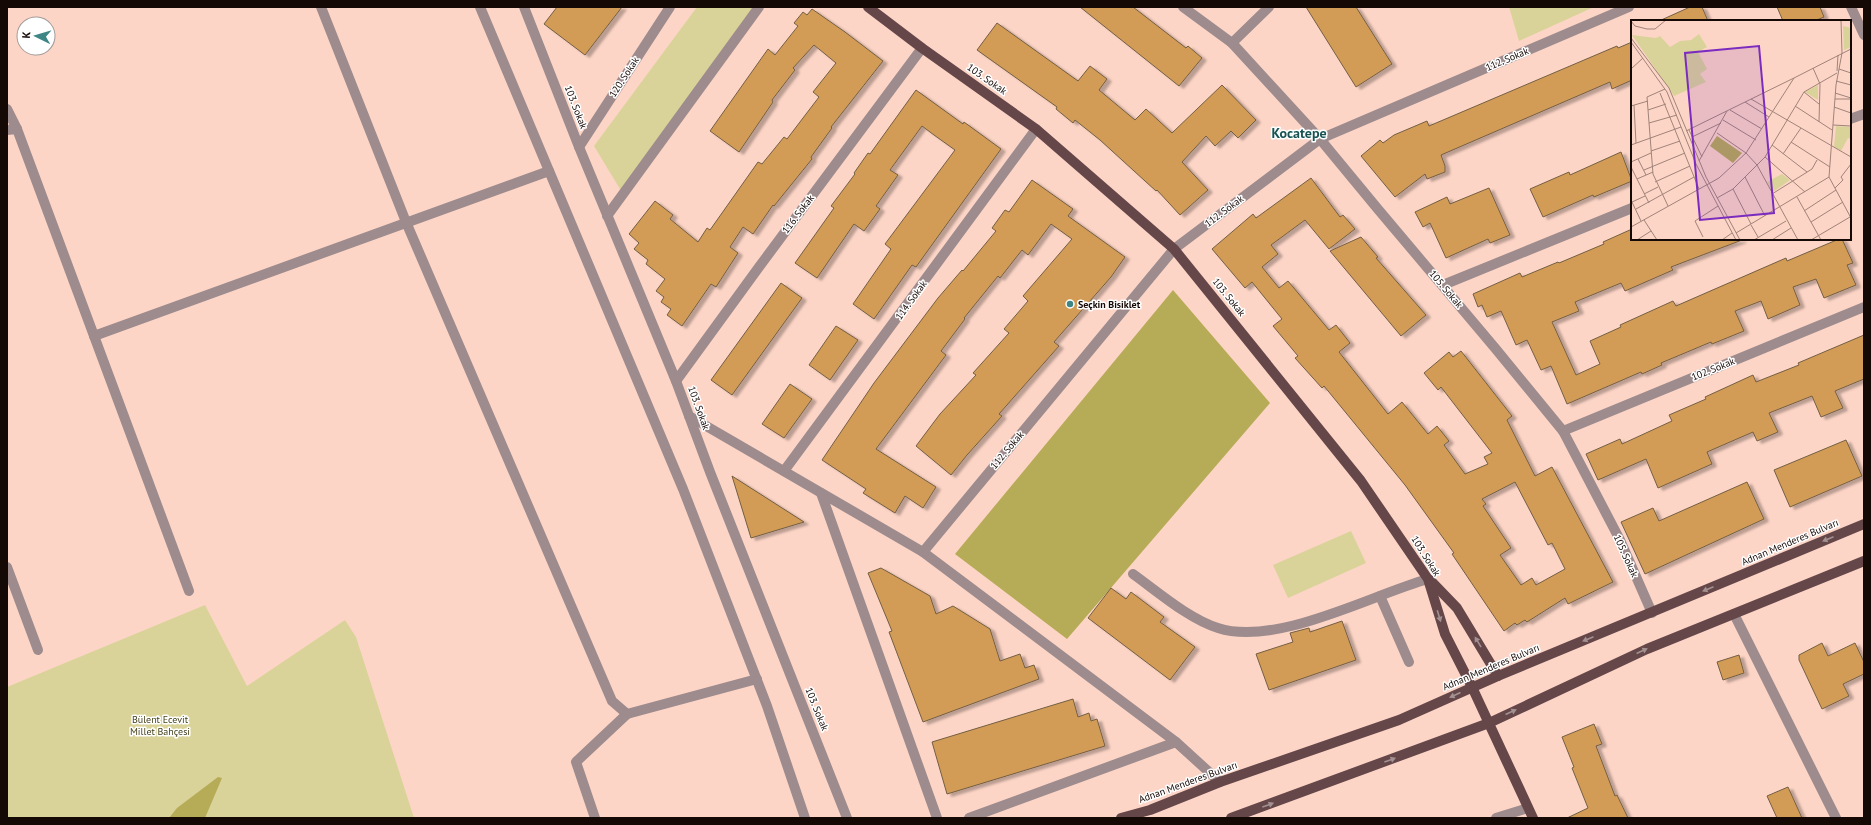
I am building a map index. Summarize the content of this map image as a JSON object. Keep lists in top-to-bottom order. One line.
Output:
{"streets":{"main road":["103. Sokak","Adnan Menderes Bulvarı"],"street":["112. Sokak","120. Sokak","116. Sokak","105. Sokak","114. Sokak","102. Sokak"]},"crossings":[["112. Sokak","103. Sokak"],["112. Sokak","105. Sokak"],["120. Sokak","103. Sokak"],["103. Sokak","116. Sokak"],["103. Sokak","114. Sokak"],["103. Sokak","Adnan Menderes Bulvarı"],["105. Sokak","102. Sokak"],["105. Sokak","Adnan Menderes Bulvarı"]],"districts":["Kocatepe"],"parks":["Bülent Ecevit Millet Bahçesi"],"places":["Seçkin Bisiklet"],"north":"left"}
